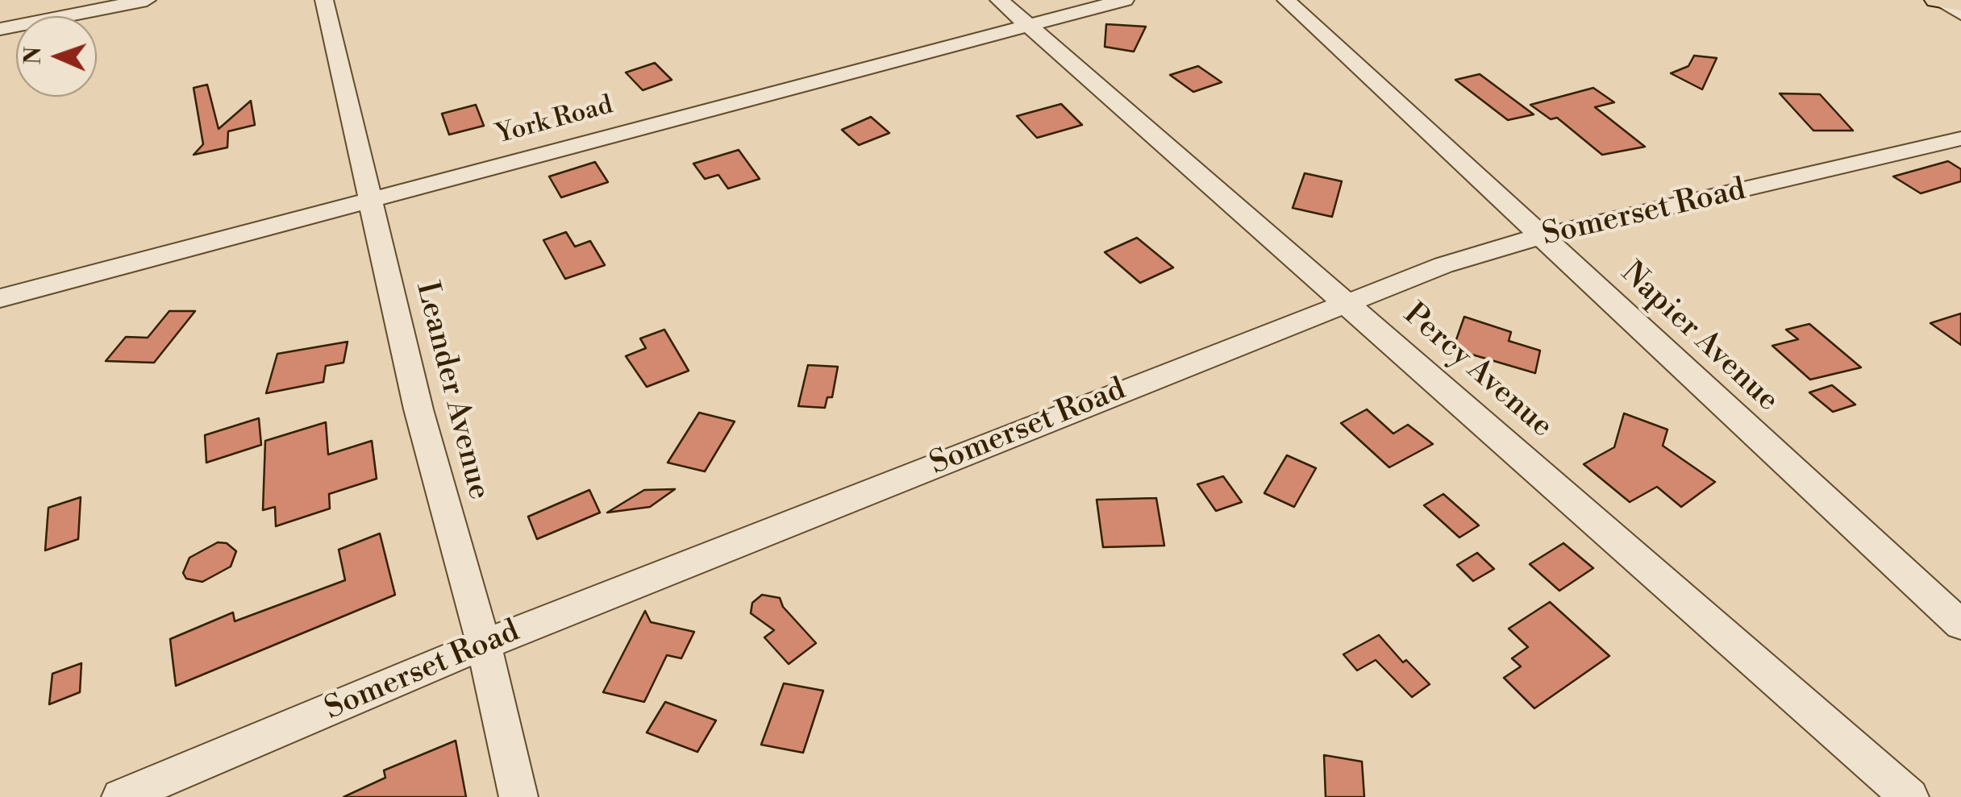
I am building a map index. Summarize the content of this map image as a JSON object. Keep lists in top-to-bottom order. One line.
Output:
{"streets":{"street":["York Road","Somerset Road","Napier Avenue","Percy Avenue","Leander Avenue"]},"crossings":[["York Road","Percy Avenue"],["York Road","Leander Avenue"],["Somerset Road","Napier Avenue"],["Somerset Road","Percy Avenue"],["Somerset Road","Leander Avenue"]],"north":"left"}
